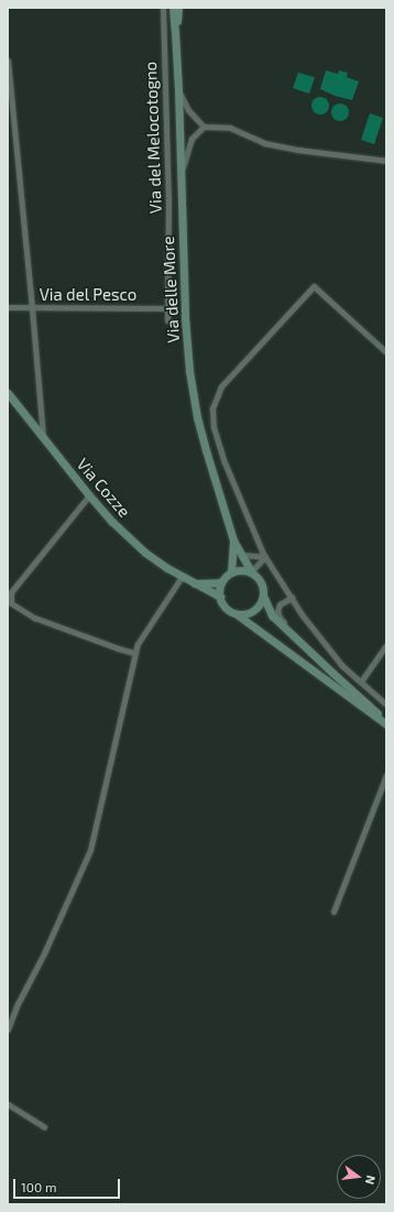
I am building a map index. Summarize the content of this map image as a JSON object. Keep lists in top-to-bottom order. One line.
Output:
{"streets":{"main road":["Via delle More","Via Cozze"],"street":["Via del Melocotogno","Via del Pesco"]},"crossings":[["Via del Melocotogno","Via del Pesco"]],"scale_bar":"100 m","north":"right"}
